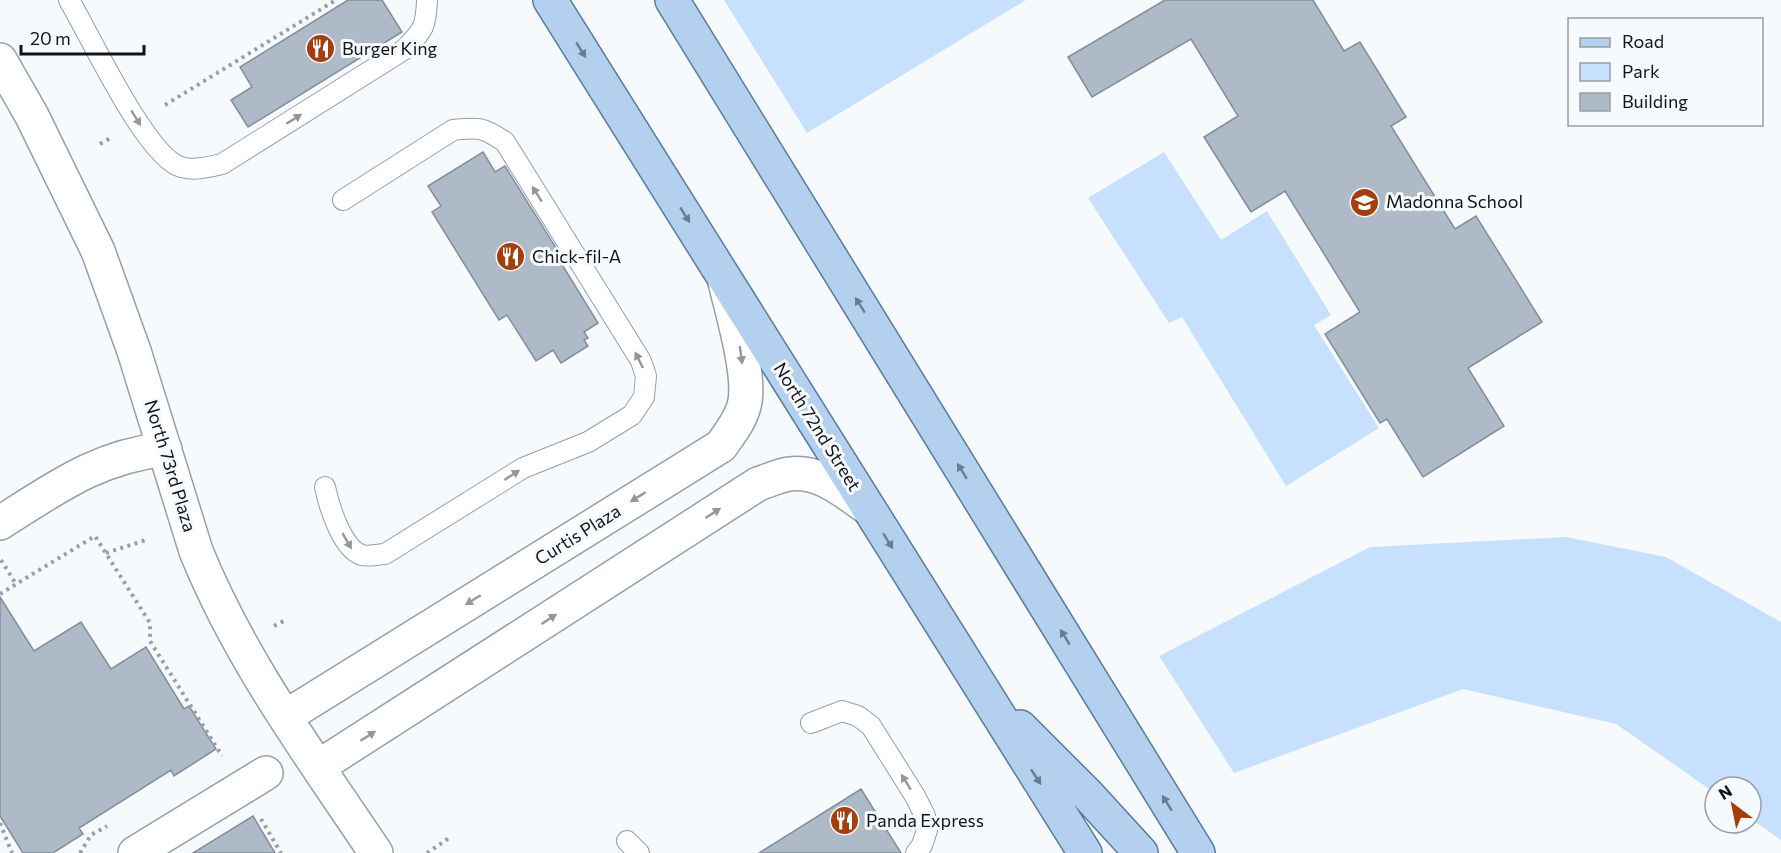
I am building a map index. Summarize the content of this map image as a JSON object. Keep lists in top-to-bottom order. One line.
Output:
{"streets":{"main road":["North 72nd Street"],"street":["North 73rd Plaza","Curtis Plaza"]},"crossings":[["North 72nd Street","Curtis Plaza"],["North 73rd Plaza","Curtis Plaza"]],"one_way":["Curtis Plaza"],"places":{"restaurant":["Burger King","Chick-fil-A","Panda Express"],"school or university":["Madonna School"]},"legend":["Road","Park","Building"],"scale_bar":"20 m","north":"top left"}
